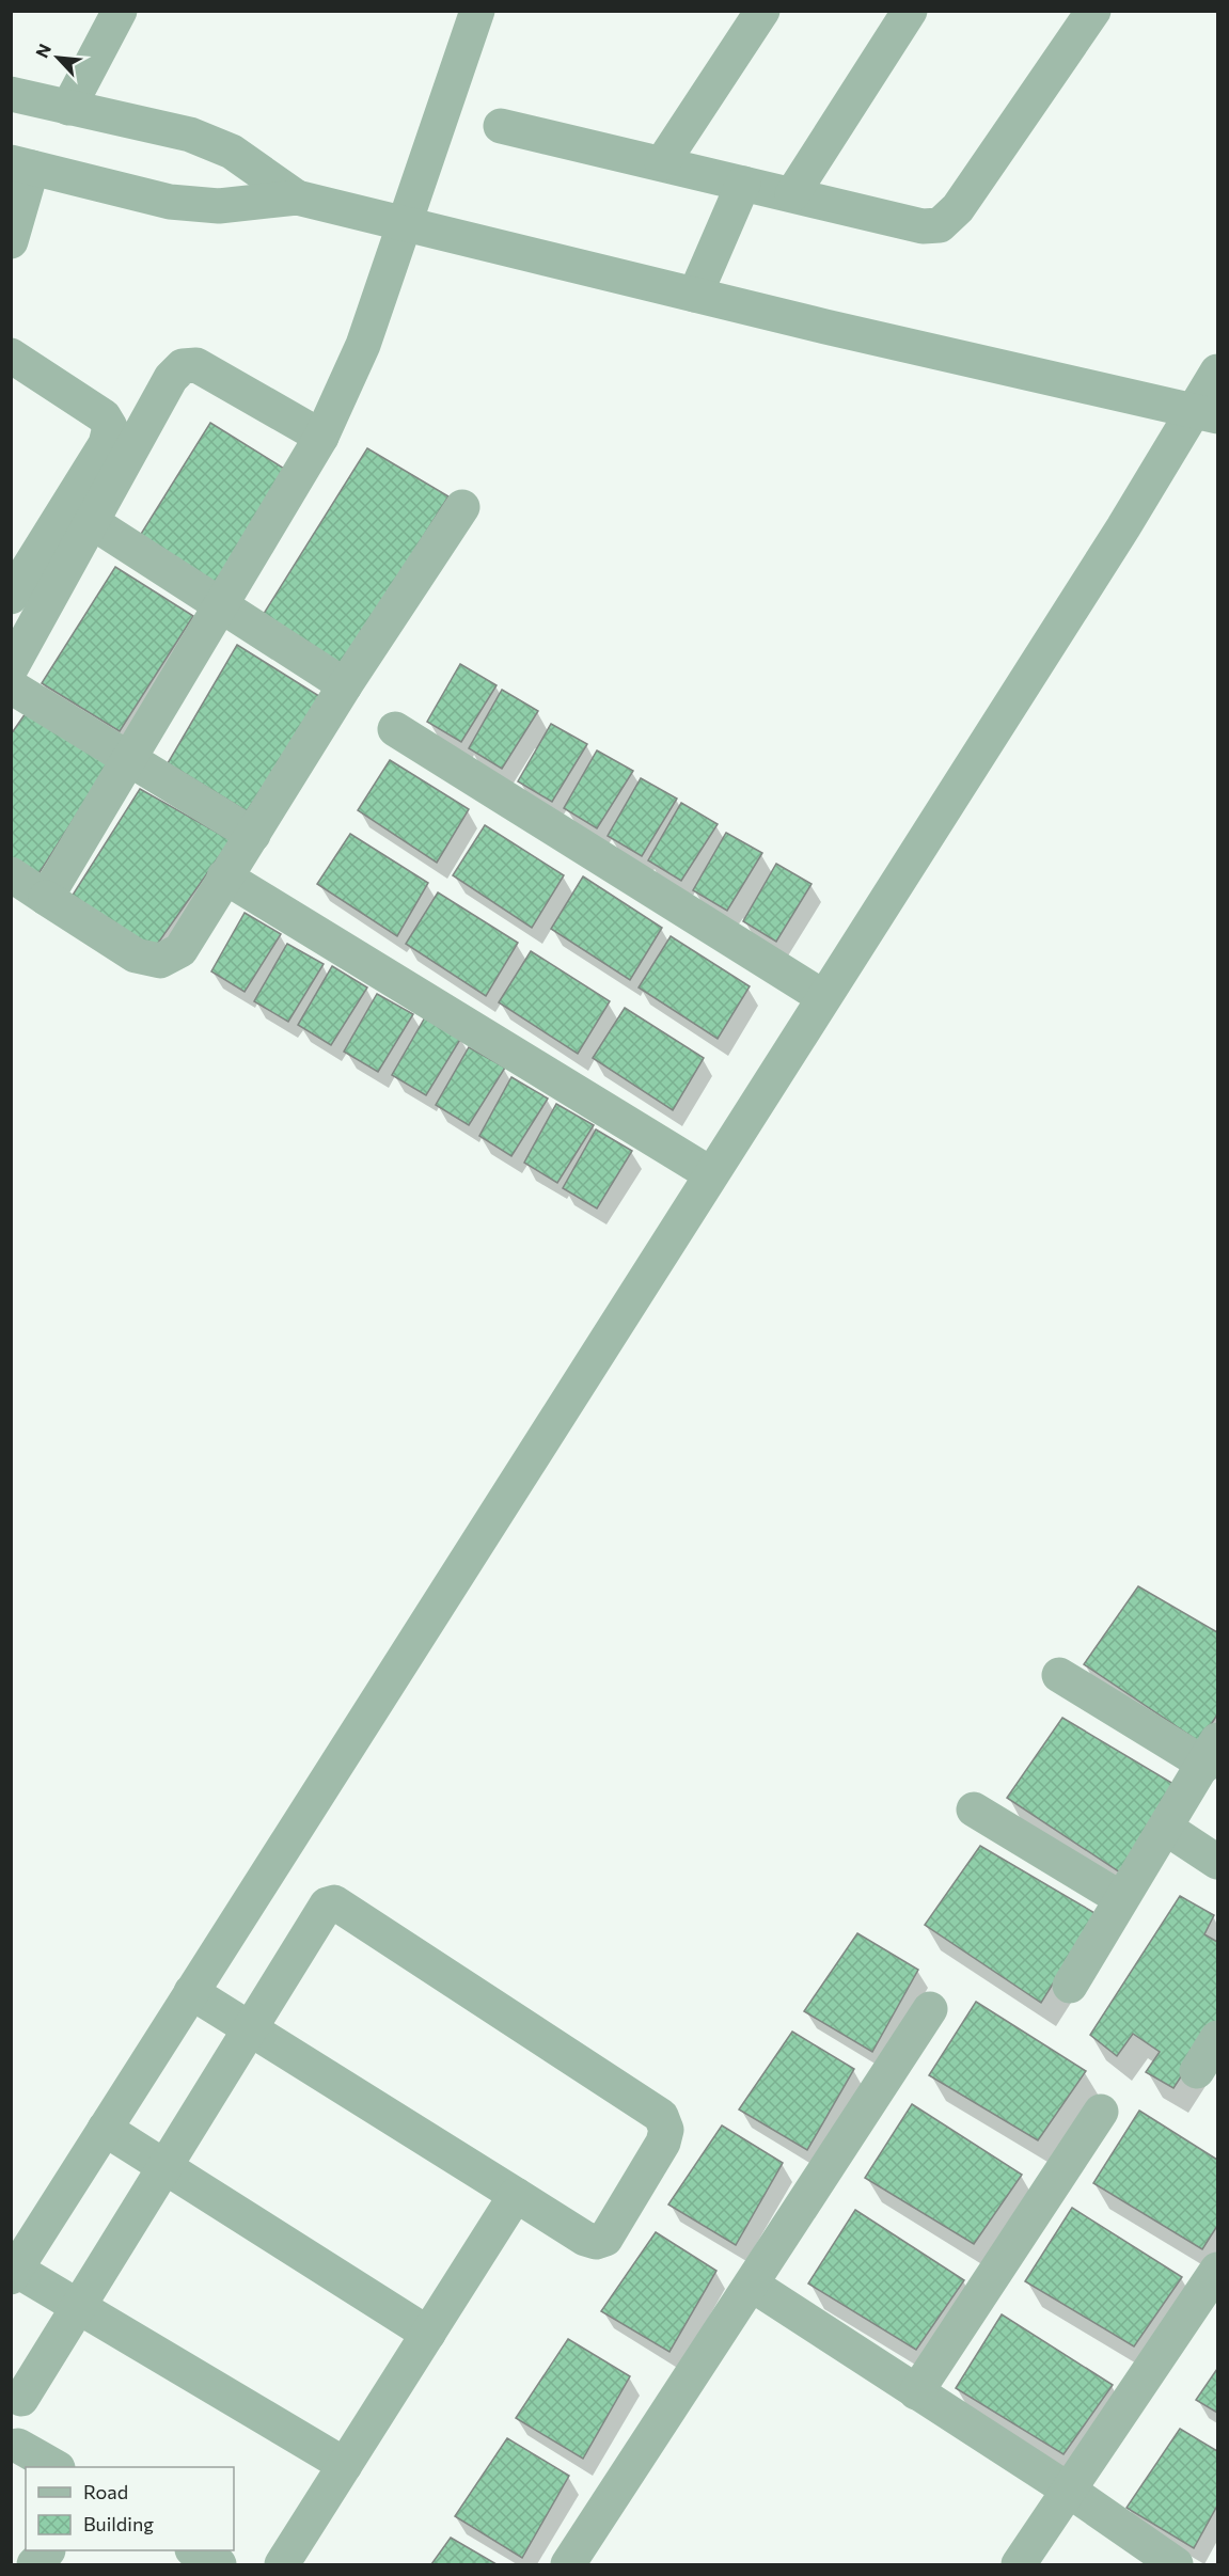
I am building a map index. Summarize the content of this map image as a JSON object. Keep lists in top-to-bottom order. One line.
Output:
{"legend":["Road","Building"],"north":"top left"}
